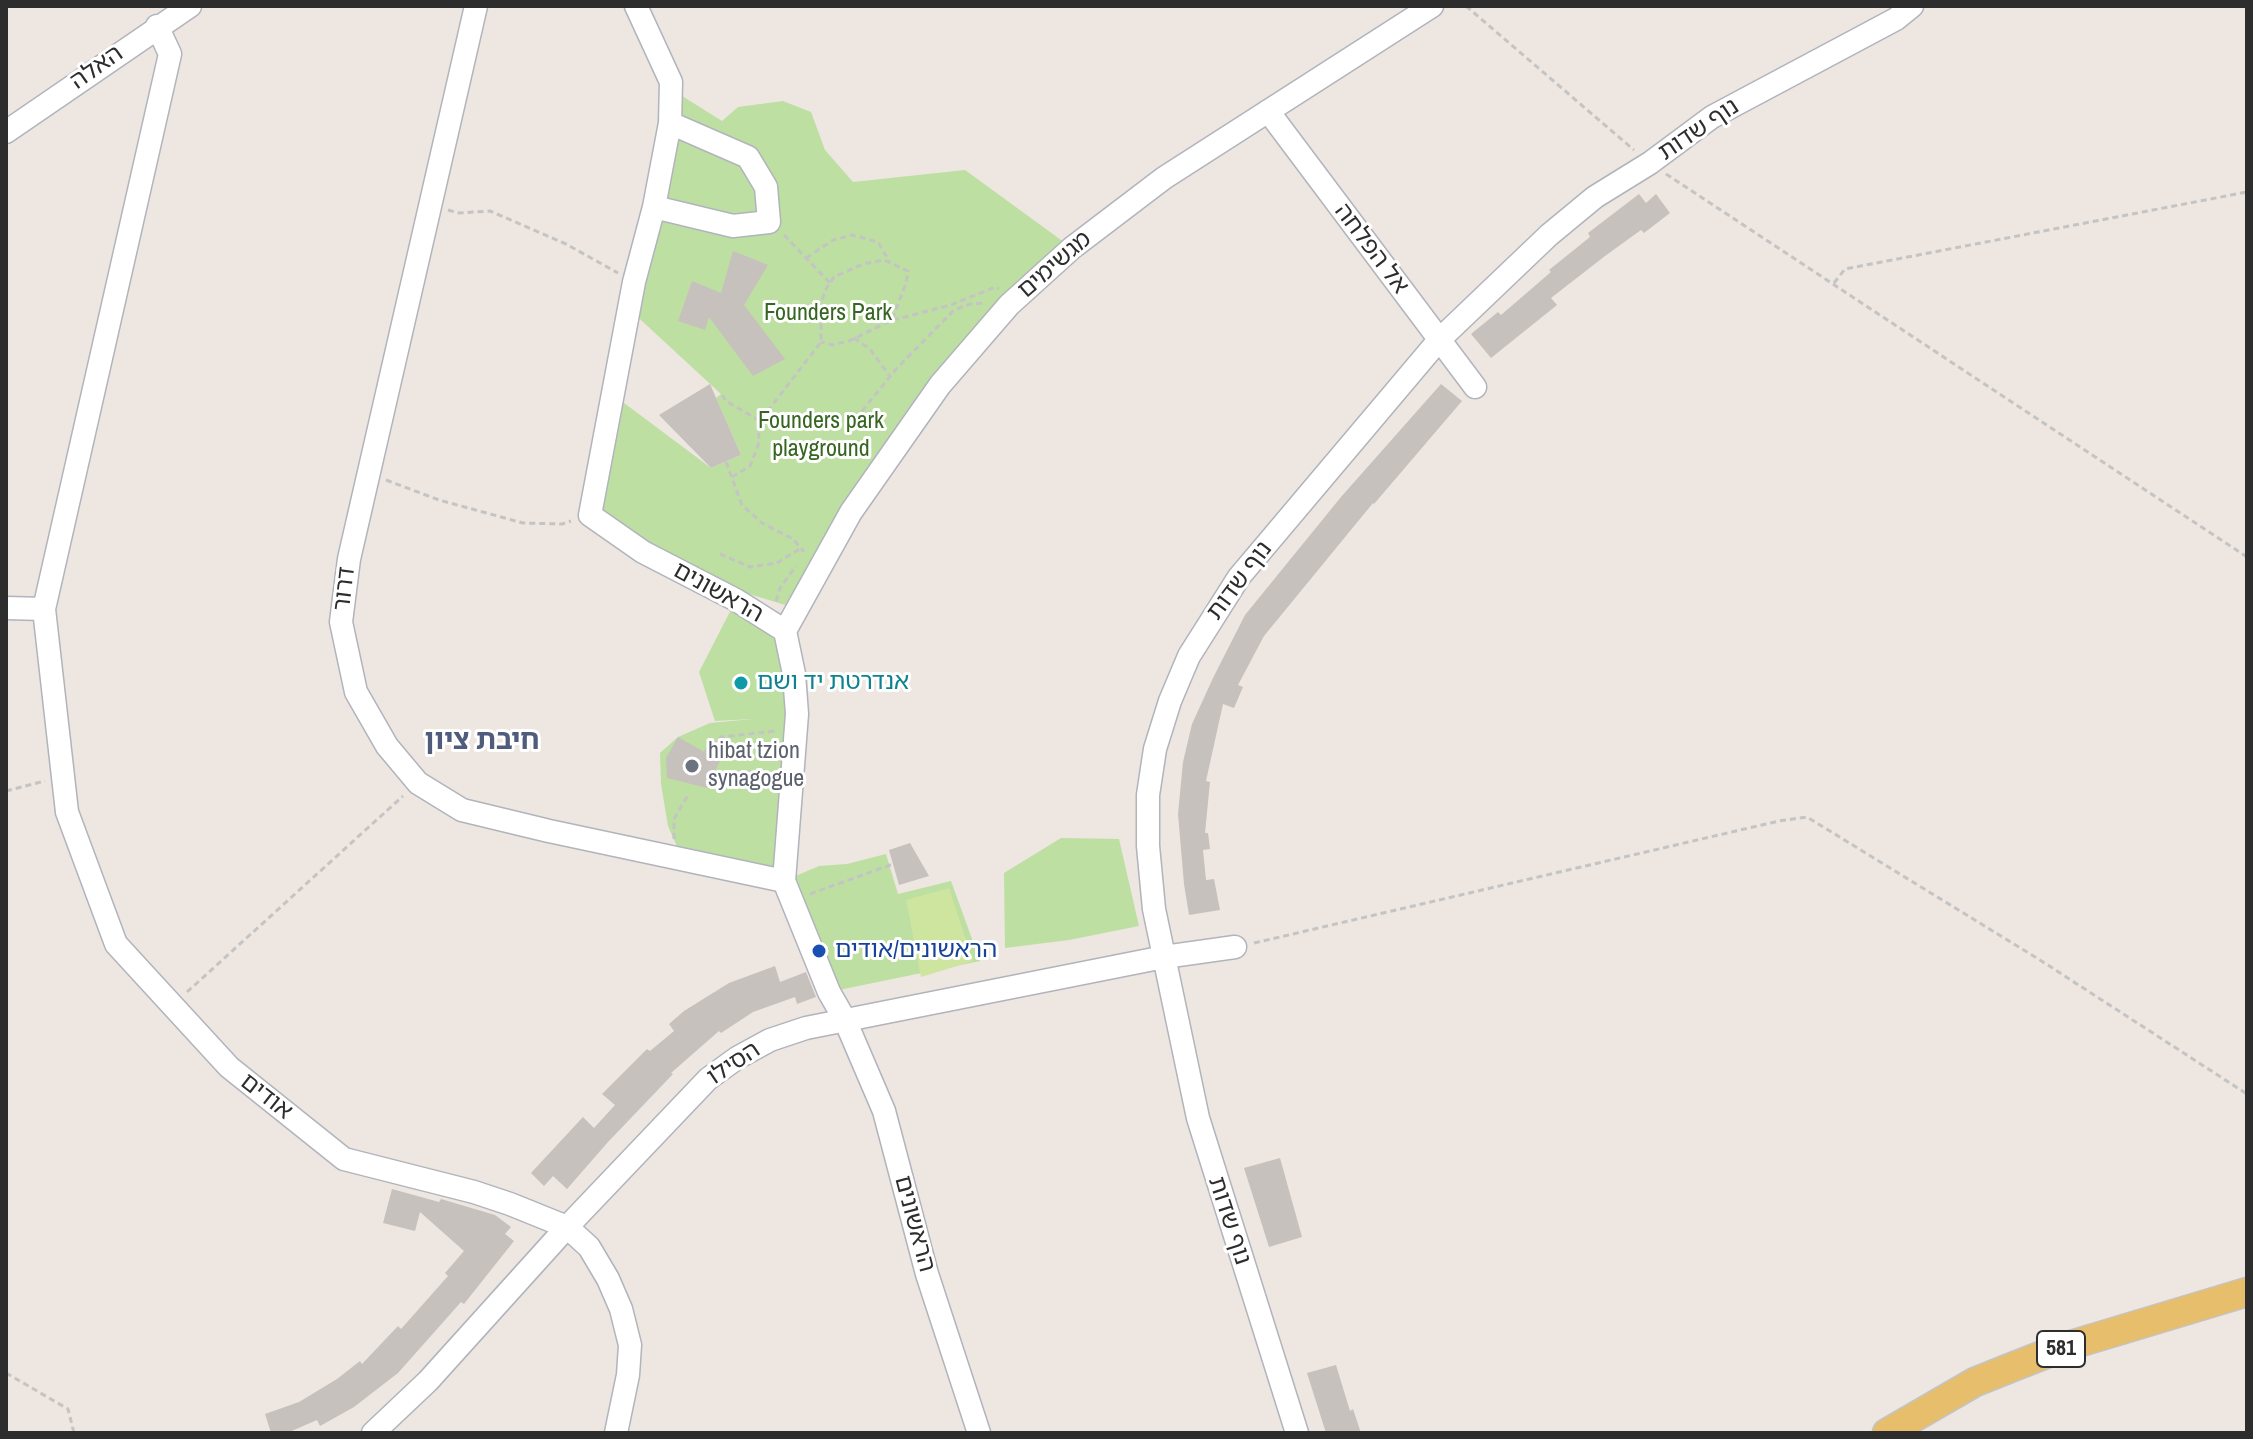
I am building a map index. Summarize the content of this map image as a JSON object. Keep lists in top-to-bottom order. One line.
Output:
{"streets":{"main road":["581"],"street":["האלה","נוף שדות","אל הפלחה","מגשימים","דרור","הראשונים","הסילו","אודים"]},"crossings":[["האלה","אודים"],["נוף שדות","אל הפלחה"],["נוף שדות","הסילו"],["אל הפלחה","מגשימים"],["מגשימים","הראשונים"],["דרור","הראשונים"],["הראשונים","הסילו"],["הסילו","אודים"]],"districts":["חיבת ציון"],"parks":["Founders Park","Founders park playground"],"places":["אנדרטת יד ושם","hibat tzion synagogue","הראשונים/אודים"]}
